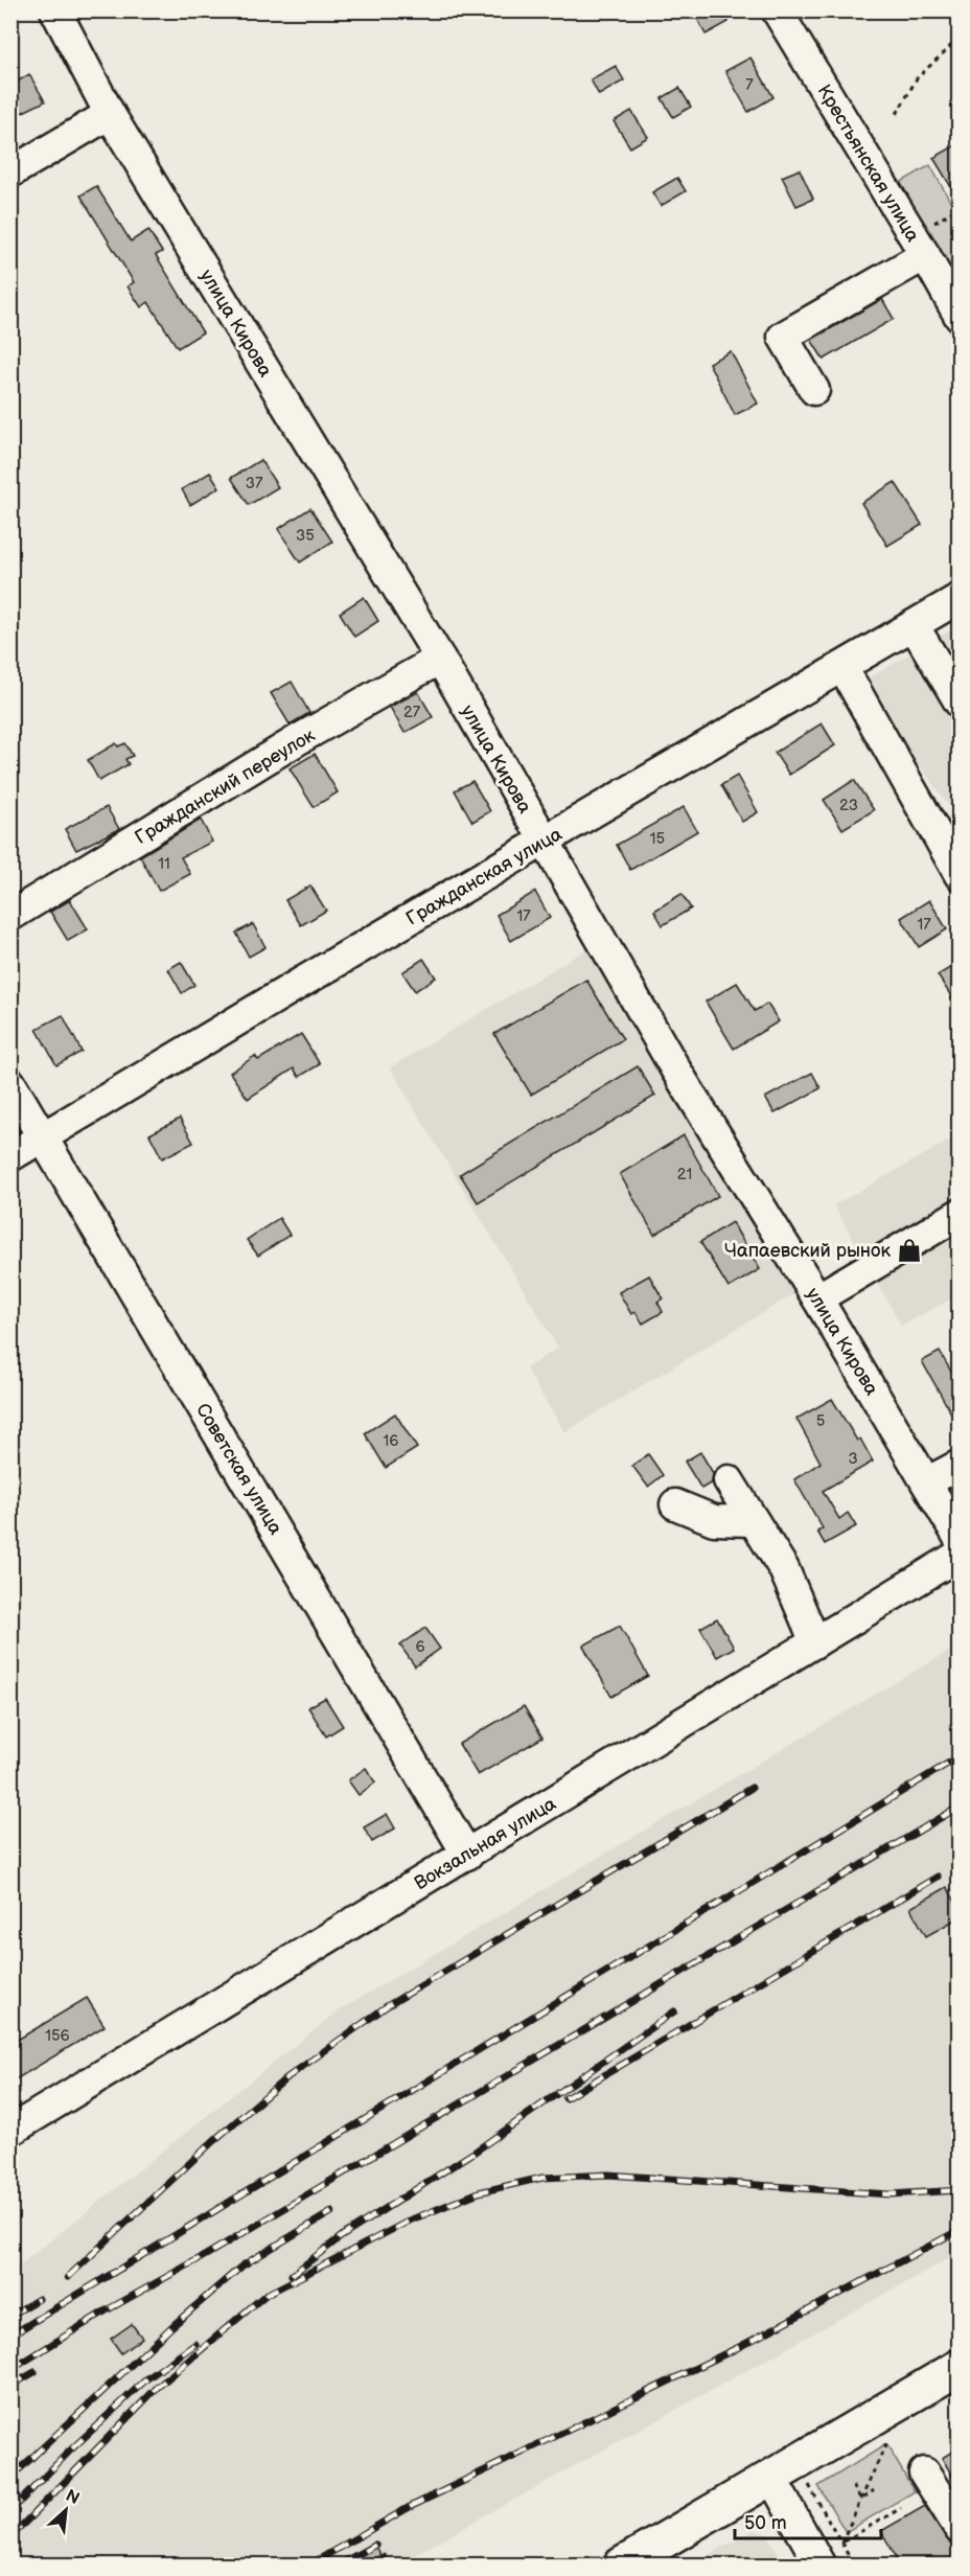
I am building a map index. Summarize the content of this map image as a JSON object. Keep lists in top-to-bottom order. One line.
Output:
{"streets":{"street":["Крестьянская улица","улица Кирова","Гражданский переулок","Гражданская улица","Советская улица","Вокзальная улица"]},"crossings":[["улица Кирова","Гражданский переулок"],["улица Кирова","Гражданская улица"],["Гражданская улица","Советская улица"],["Советская улица","Вокзальная улица"]],"places":{"shop":["Чапаевский рынок"]},"house_numbers":["7","37","35","27","23","15","11","17","17","21","5","16","3","6","156"],"scale_bar":"50 m","north":"top right"}
